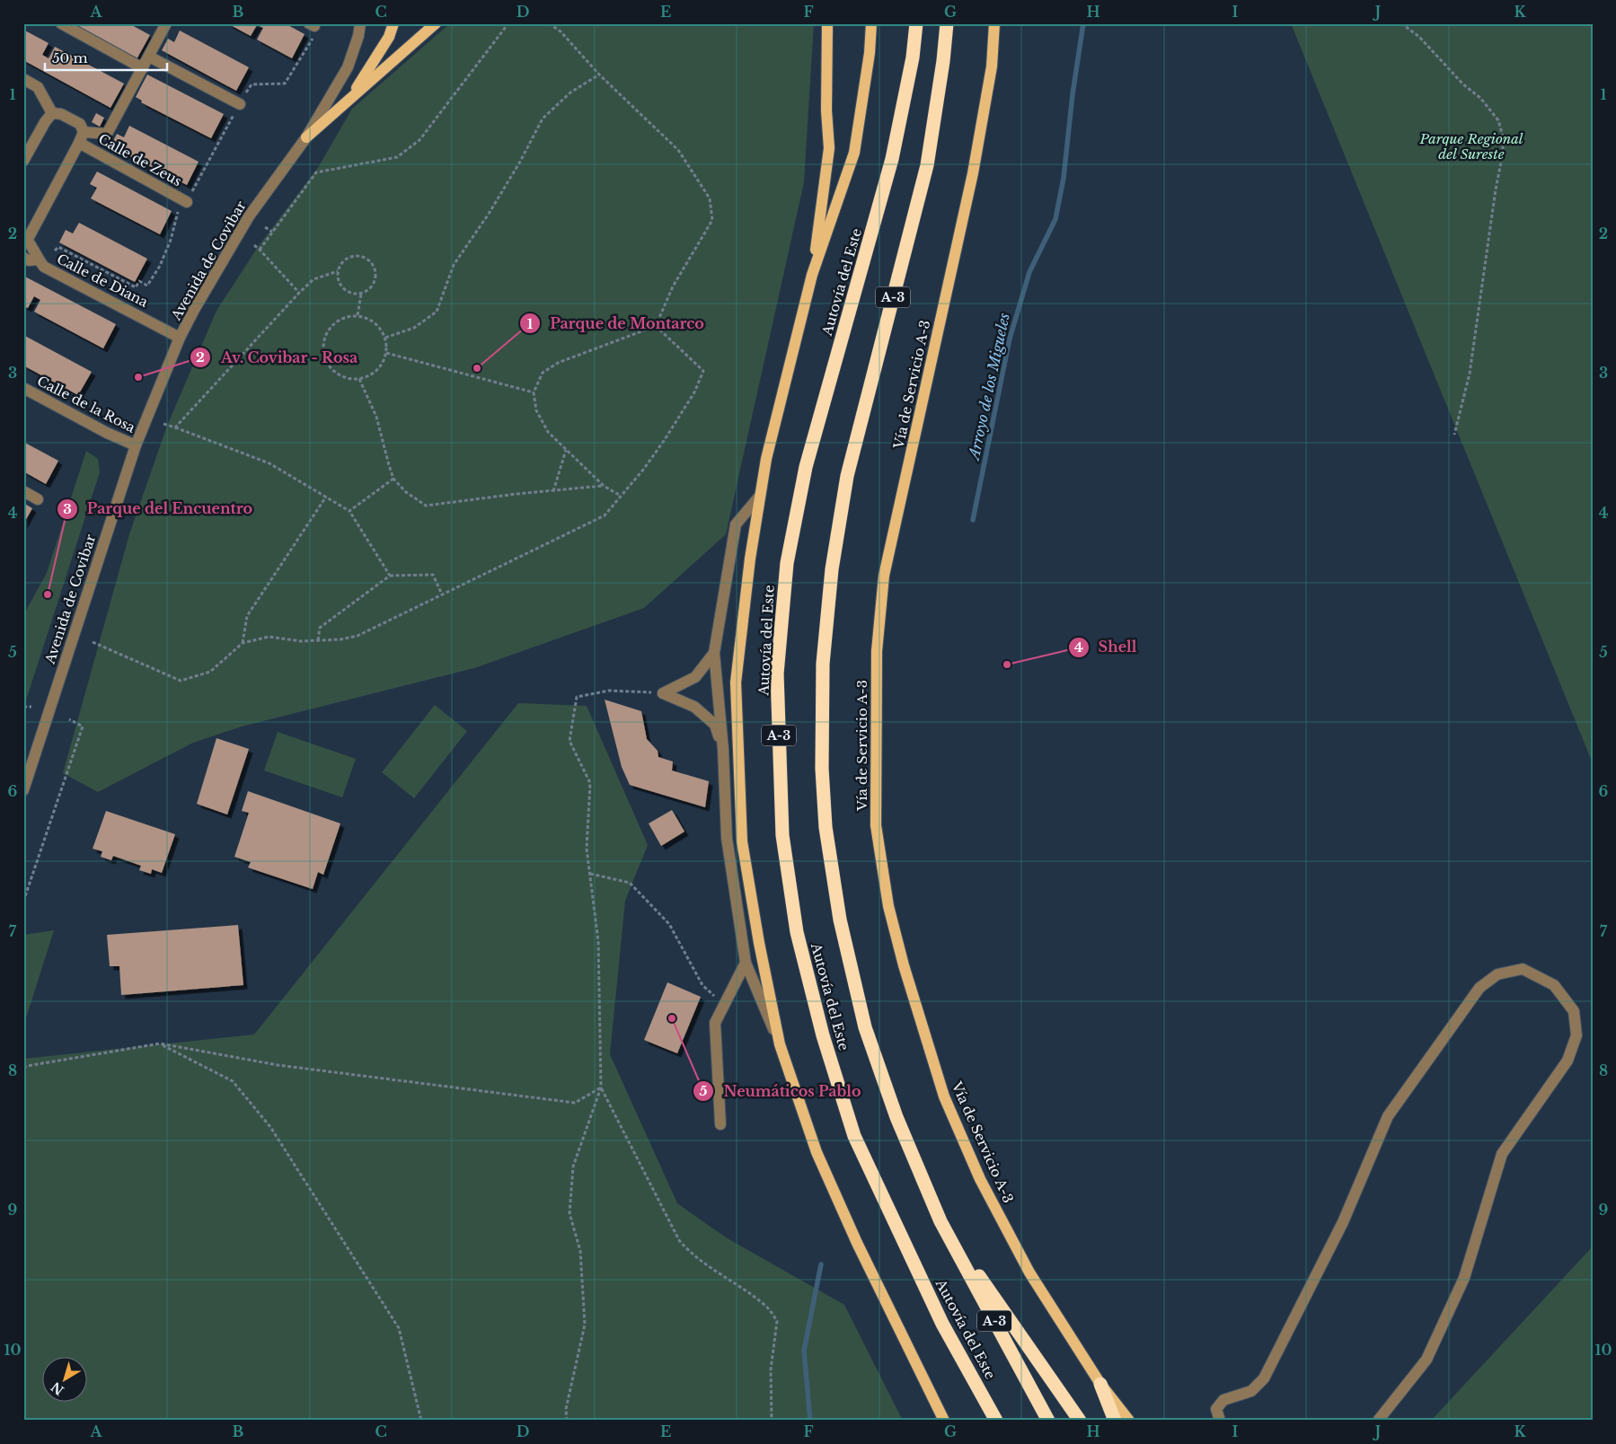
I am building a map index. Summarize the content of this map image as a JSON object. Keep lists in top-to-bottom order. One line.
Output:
{"streets":{"highway":["Autovía del Este","A-3"],"main road":["Avenida de Covibar","Vía de Servicio A-3"],"street":["Calle de Zeus","Calle de Diana","Calle de la Rosa"]},"crossings":[["Avenida de Covibar","Calle de Diana"],["Avenida de Covibar","Calle de la Rosa"]],"water":["Arroyo de los Migueles"],"parks":["Parque Regional del Sureste"],"places":["Parque de Montarco","Av. Covibar - Rosa","Parque del Encuentro","Shell","Neumáticos Pablo"],"scale_bar":"50 m","north":"bottom left","grid":{"columns":["A","B","C","D","E","F","G","H","I","J","K"],"rows":["1","2","3","4","5","6","7","8","9","10"]}}
